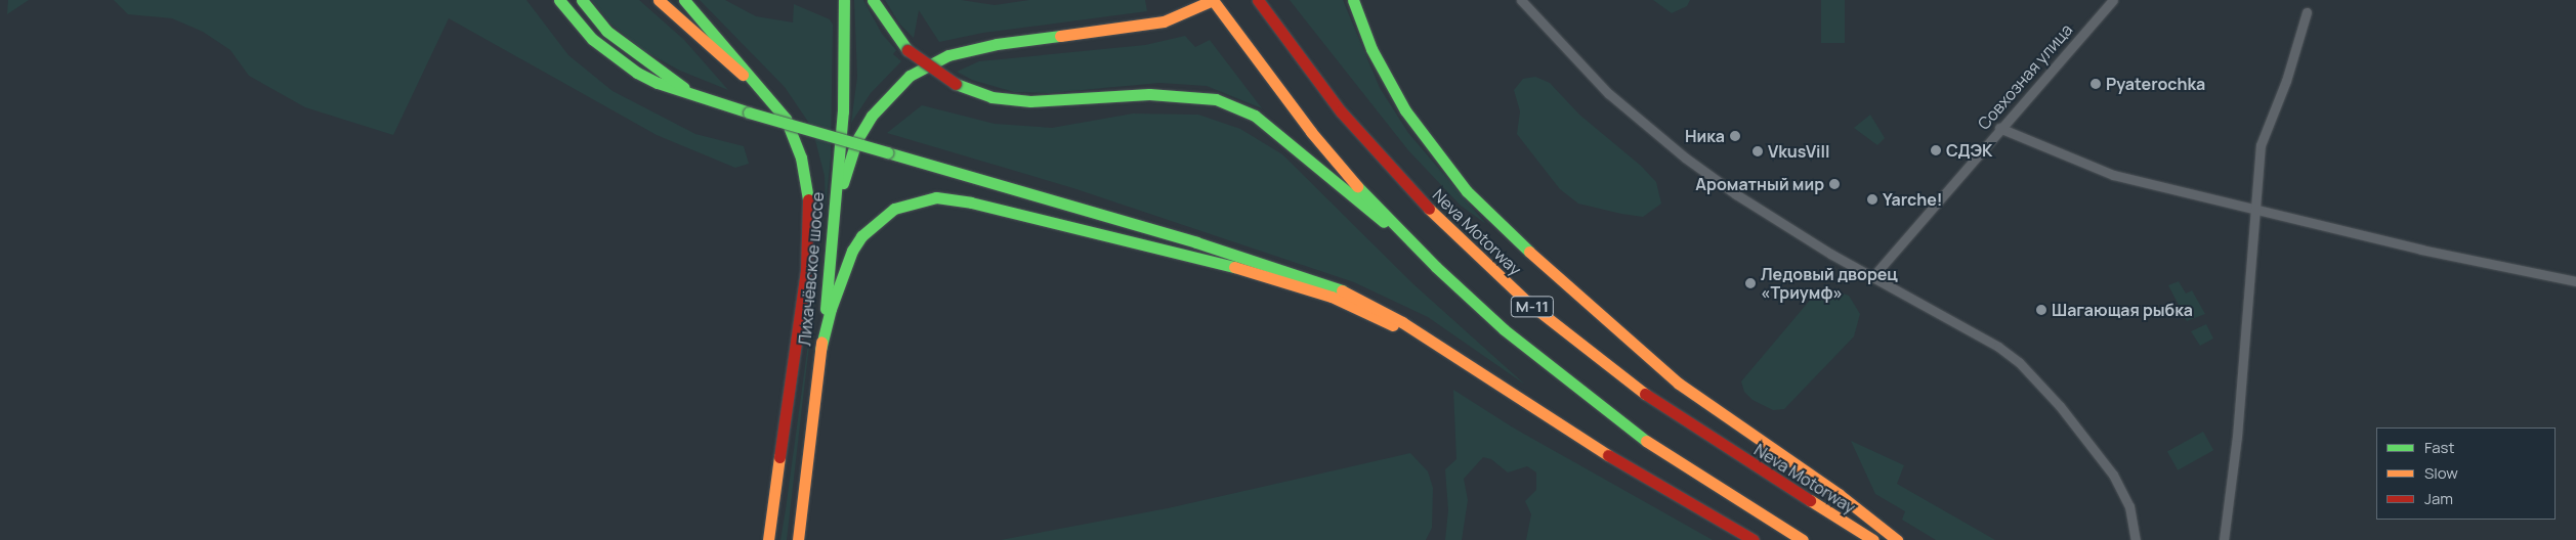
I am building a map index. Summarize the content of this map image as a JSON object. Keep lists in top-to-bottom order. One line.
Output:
{"streets":{"main road":["Neva Motorway","Лихачёвское шоссе","М-11"],"street":["Совхозная улица"]},"places":["Pyaterochka","Ника","СДЭК","VkusVill","Ароматный мир","Yarche!","Ледовый дворец «Триумф»","Шагающая рыбка"],"legend":["Fast","Slow","Jam"]}
